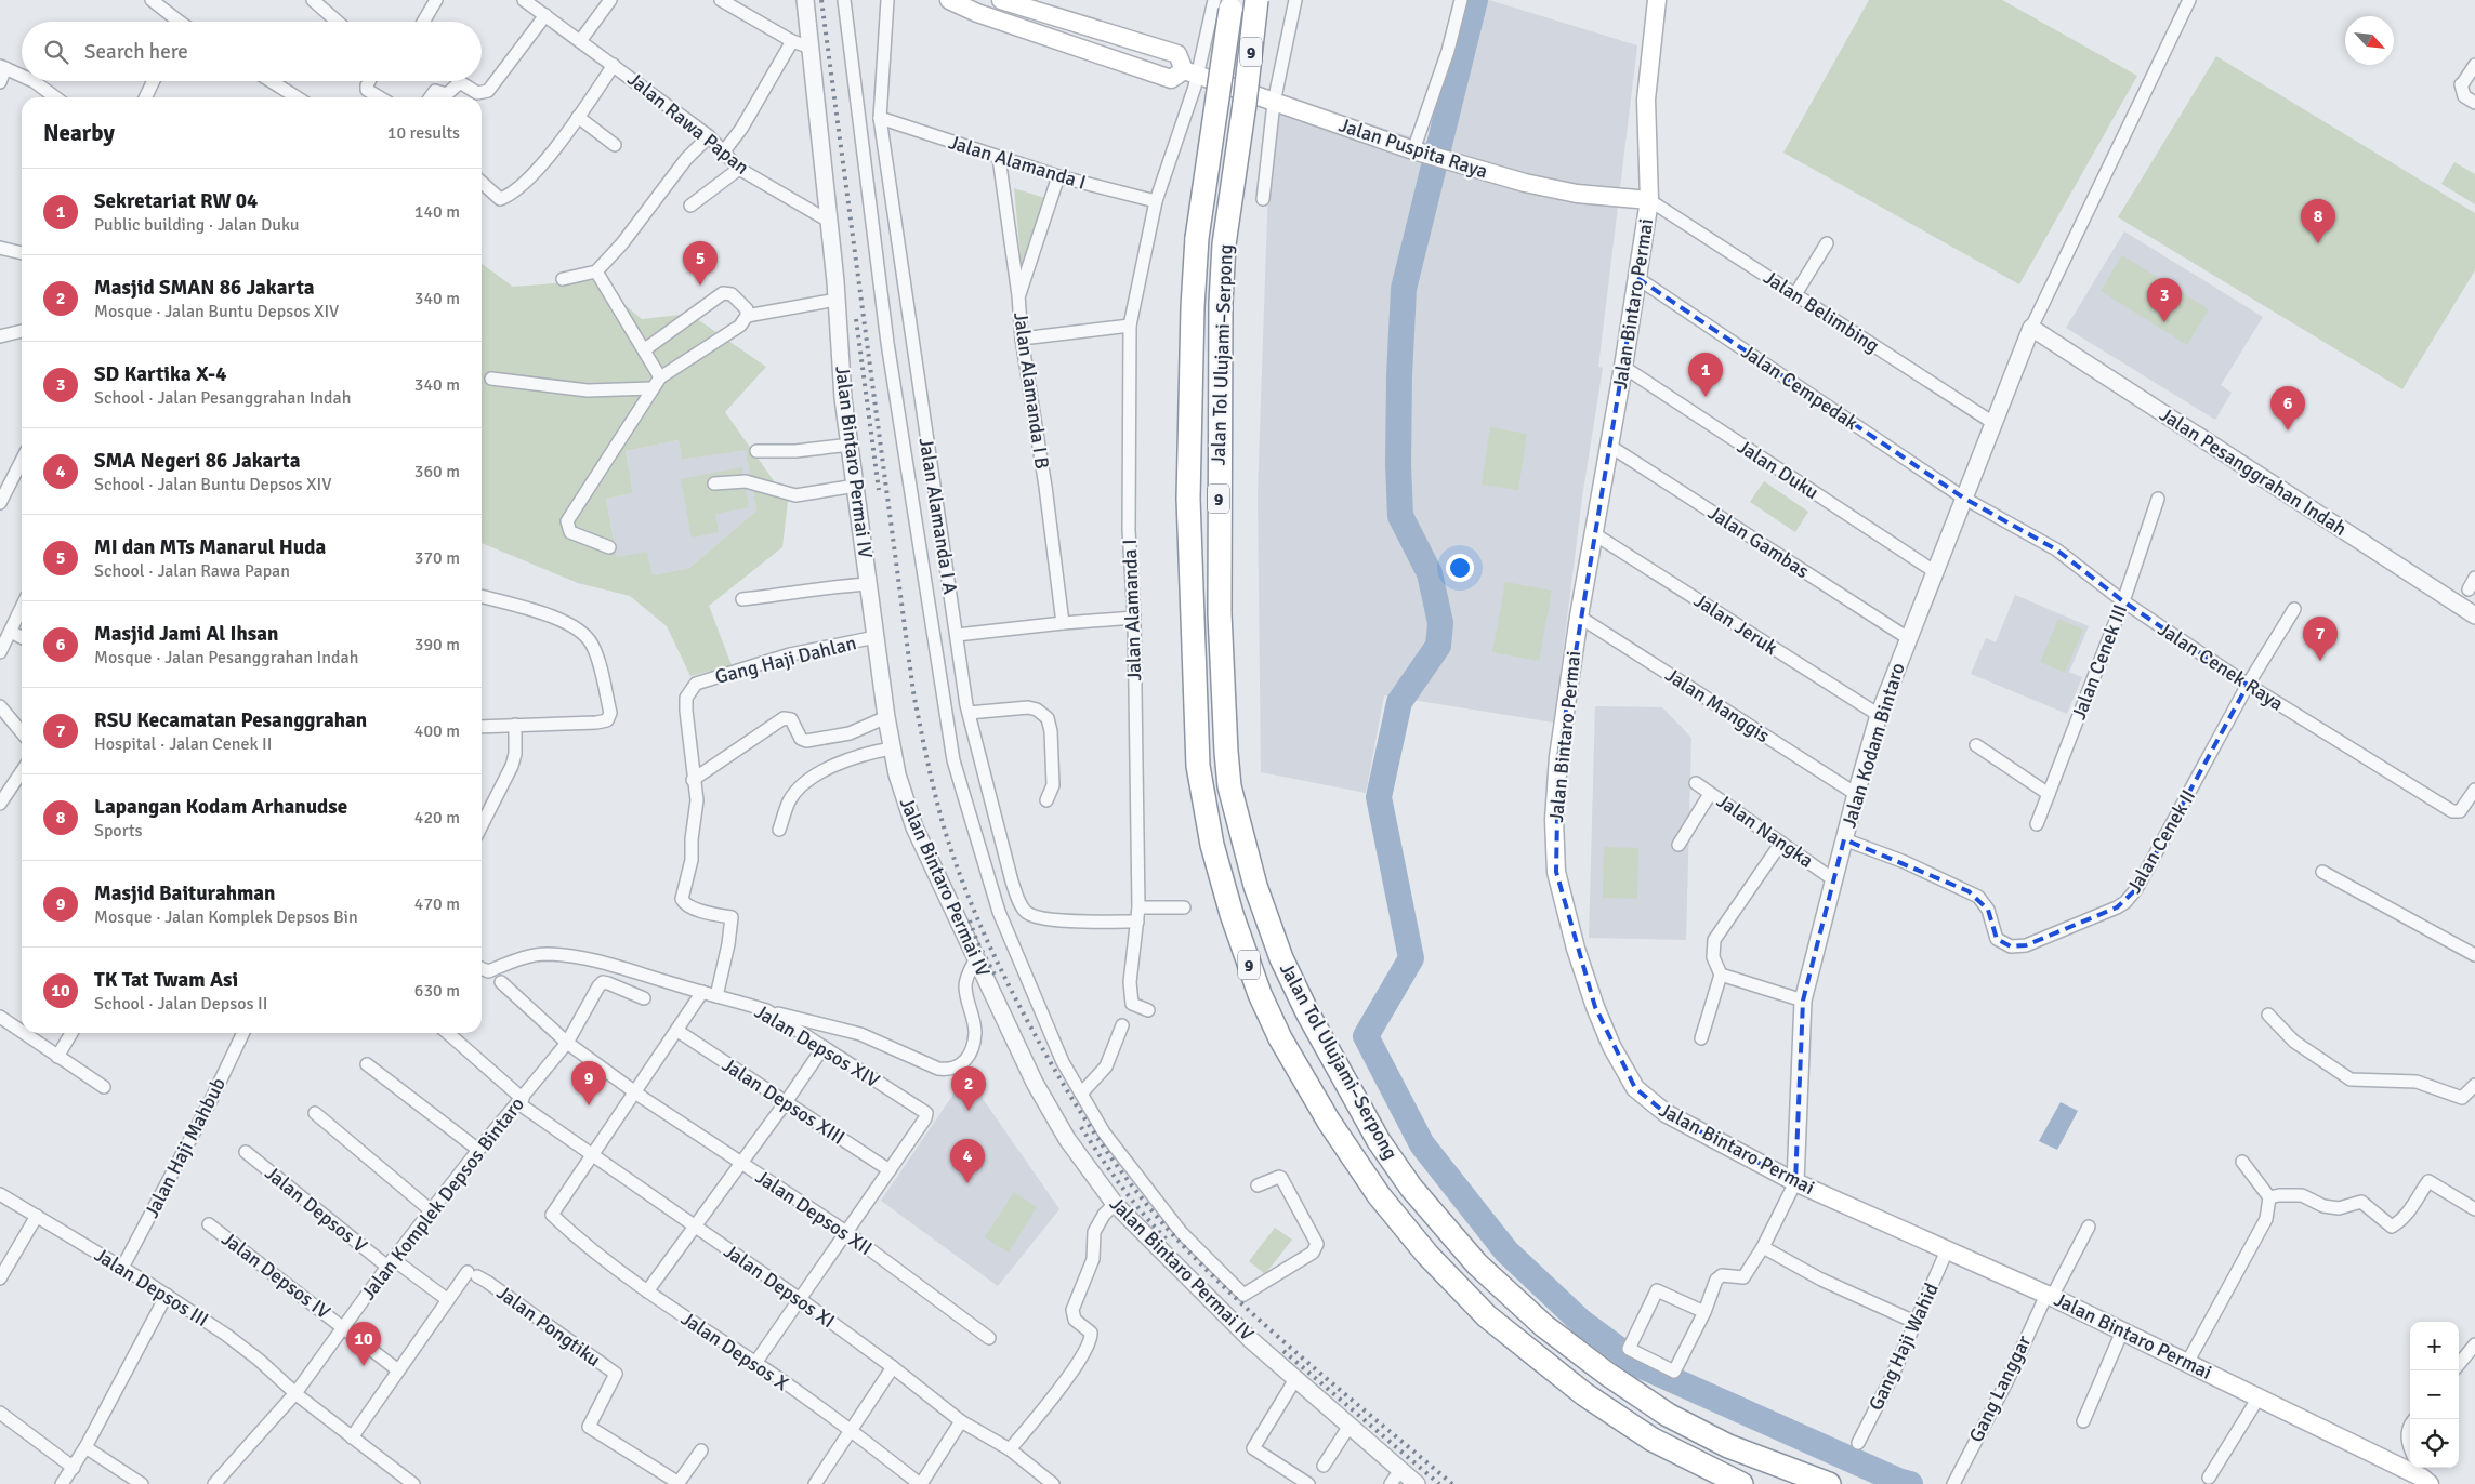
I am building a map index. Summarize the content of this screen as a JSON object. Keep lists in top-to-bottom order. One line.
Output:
{"streets":{"highway":["9","Jalan Tol Ulujami–Serpong"],"main road":["Jalan Puspita Raya","Jalan Bintaro Permai"],"street":["Jalan Rawa Papan","Jalan Alamanda I","Jalan Belimbing","Jalan Cempedak","Jalan Alamanda I B","Jalan Bintaro Permai IV","Jalan Duku","Jalan Pesanggrahan Indah","Jalan Alamanda I A","Jalan Gambas","Jalan Jeruk","Gang Haji Dahlan","Jalan Cenek III","Jalan Cenek Raya","Jalan Manggis","Jalan Kodam Bintaro","Jalan Nangka","Jalan Cenek II","Jalan Depsos XIV","Jalan Depsos XIII","Jalan Haji Mahbub","Jalan Komplek Depsos Bintaro","Jalan Depsos V","Jalan Depsos XII","Jalan Depsos IV","Jalan Depsos XI","Jalan Depsos III","Jalan Pongtiku","Gang Haji Wahid","Jalan Depsos X","Gang Langgar"]},"crossings":[["Jalan Rawa Papan","Jalan Bintaro Permai IV"],["Jalan Puspita Raya","Jalan Alamanda I"],["Jalan Puspita Raya","Jalan Bintaro Permai"],["Jalan Puspita Raya","Jalan Belimbing"],["Jalan Alamanda I","Jalan Alamanda I B"],["Jalan Alamanda I","Jalan Alamanda I A"],["Jalan Bintaro Permai","Jalan Belimbing"],["Jalan Bintaro Permai","Jalan Cempedak"],["Jalan Bintaro Permai","Jalan Duku"],["Jalan Bintaro Permai","Jalan Gambas"],["Jalan Bintaro Permai","Jalan Jeruk"],["Jalan Bintaro Permai","Jalan Manggis"],["Jalan Bintaro Permai","Jalan Kodam Bintaro"],["Jalan Bintaro Permai","Gang Haji Wahid"],["Jalan Bintaro Permai","Gang Langgar"],["Jalan Belimbing","Jalan Kodam Bintaro"],["Jalan Cempedak","Jalan Cenek Raya"],["Jalan Cempedak","Jalan Kodam Bintaro"],["Jalan Bintaro Permai IV","Gang Haji Dahlan"],["Jalan Duku","Jalan Kodam Bintaro"],["Jalan Pesanggrahan Indah","Jalan Kodam Bintaro"],["Jalan Gambas","Jalan Kodam Bintaro"],["Jalan Jeruk","Jalan Kodam Bintaro"],["Jalan Cenek III","Jalan Cenek Raya"],["Jalan Cenek Raya","Jalan Kodam Bintaro"],["Jalan Cenek Raya","Jalan Cenek II"],["Jalan Manggis","Jalan Kodam Bintaro"],["Jalan Kodam Bintaro","Jalan Nangka"],["Jalan Kodam Bintaro","Jalan Cenek II"],["Jalan Depsos XIV","Jalan Depsos XIII"],["Jalan Haji Mahbub","Jalan Depsos III"],["Jalan Komplek Depsos Bintaro","Jalan Depsos V"],["Jalan Komplek Depsos Bintaro","Jalan Depsos XII"],["Jalan Komplek Depsos Bintaro","Jalan Depsos IV"],["Jalan Komplek Depsos Bintaro","Jalan Depsos XI"],["Jalan Komplek Depsos Bintaro","Jalan Depsos III"],["Jalan Depsos V","Jalan Pongtiku"],["Jalan Depsos XI","Jalan Depsos X"]],"north":"bottom right","page":{"search":"Search here","heading":["Nearby","10 results"],"list":[{"mark":"1","name":"Sekretariat RW 04","note":"Public building · Jalan Duku","value":"140 m"},{"mark":"2","name":"Masjid SMAN 86 Jakarta","note":"Mosque · Jalan Buntu Depsos XIV","value":"340 m"},{"mark":"3","name":"SD Kartika X-4","note":"School · Jalan Pesanggrahan Indah","value":"340 m"},{"mark":"4","name":"SMA Negeri 86 Jakarta","note":"School · Jalan Buntu Depsos XIV","value":"360 m"},{"mark":"5","name":"MI dan MTs Manarul Huda","note":"School · Jalan Rawa Papan","value":"370 m"},{"mark":"6","name":"Masjid Jami Al Ihsan","note":"Mosque · Jalan Pesanggrahan Indah","value":"390 m"},{"mark":"7","name":"RSU Kecamatan Pesanggrahan","note":"Hospital · Jalan Cenek II","value":"400 m"},{"mark":"8","name":"Lapangan Kodam Arhanudse","note":"Sports","value":"420 m"},{"mark":"9","name":"Masjid Baiturahman","note":"Mosque · Jalan Komplek Depsos Bin","value":"470 m"},{"mark":"10","name":"TK Tat Twam Asi","note":"School · Jalan Depsos II","value":"630 m"}],"pins":["8","5","3","1","6","7","9","2","4","10"],"map_buttons":["+","−"]}}
